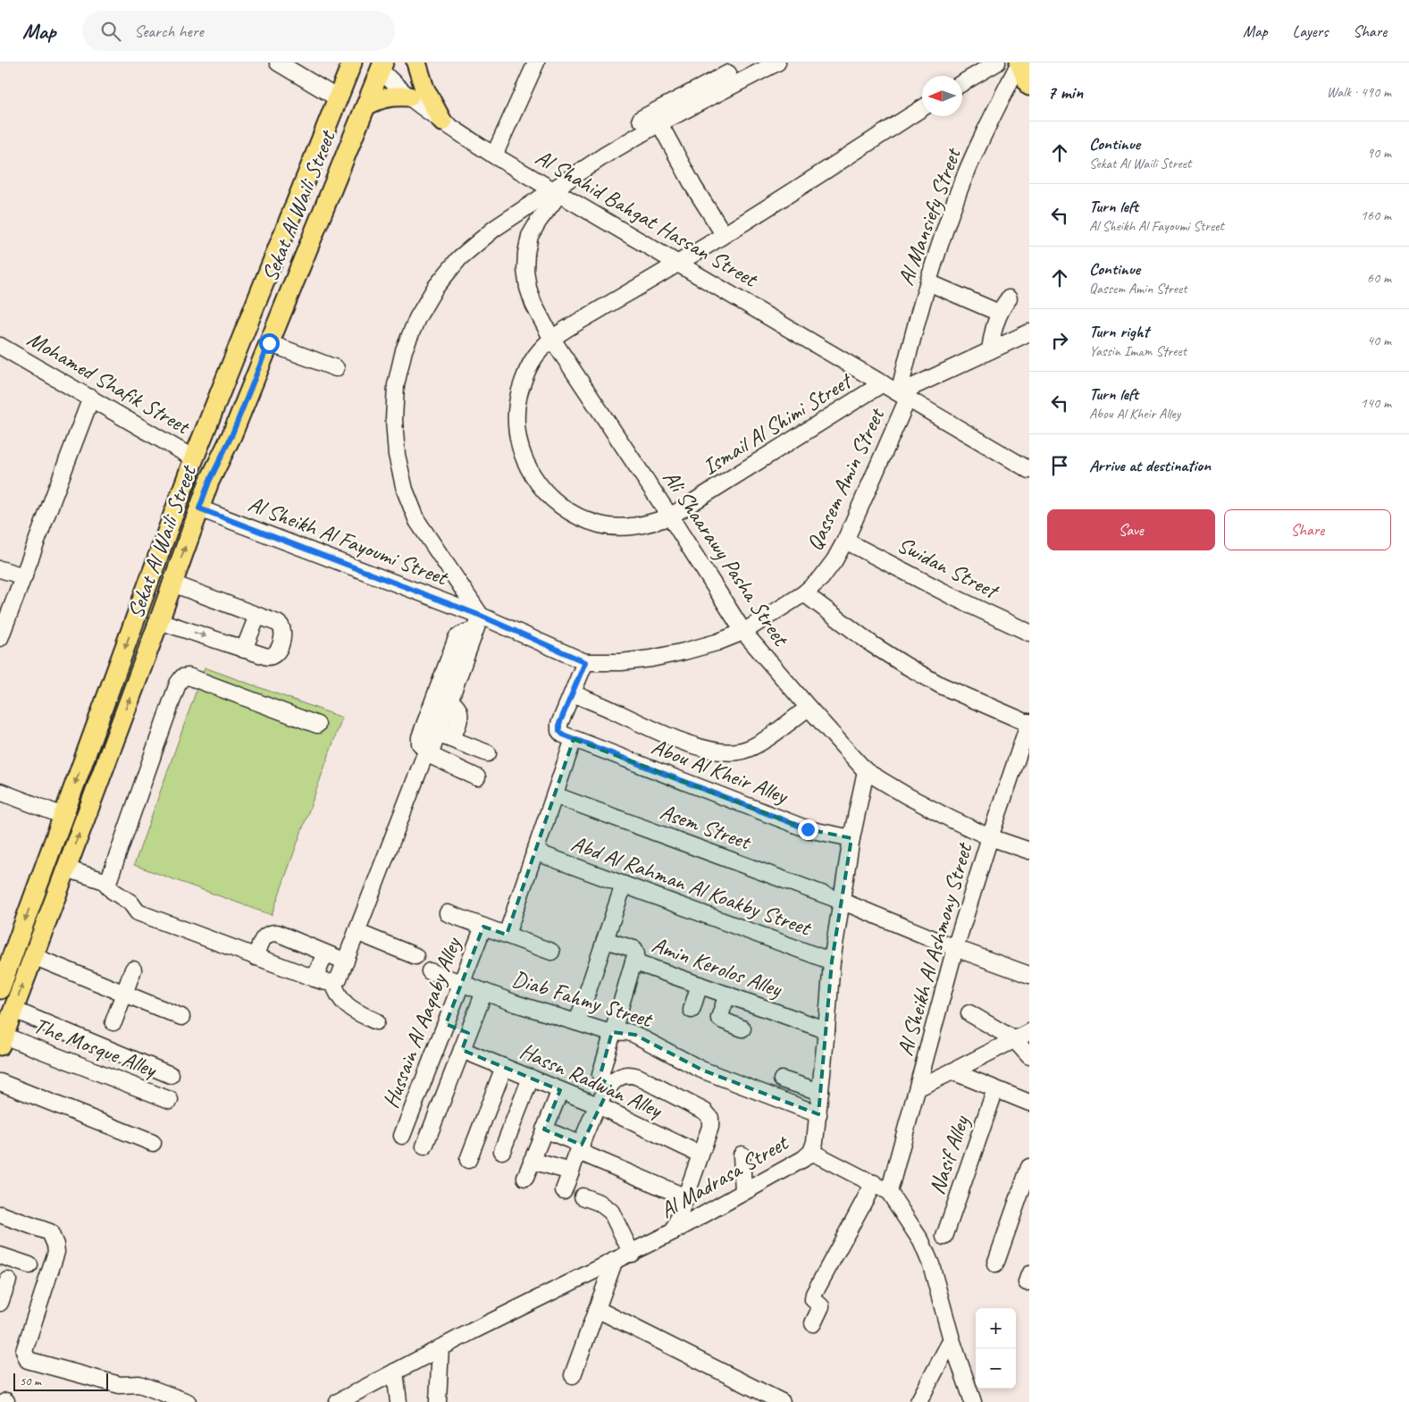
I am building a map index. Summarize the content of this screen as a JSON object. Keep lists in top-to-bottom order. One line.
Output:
{"streets":{"main road":["Sekat Al Waili Street"],"street":["Al Mansiefy Street","Al Shahid Bahgat Hassan Street","Mohamed Shafik Street","Ismail Al Shimi Street","Qassem Amin Street","Al Sheikh Al Fayoumi Street","Ali Shaarawy Pasha Street","Swidan Street","Abou Al Kheir Alley","Asem Street","Abd Al Rahman Al Koakby Street","Al Sheikh Al Ashmony Street","Amin Kerolos Alley","Diab Fahmy Street","Hussain Al Aaqaby Alley","The Mosque Alley","Hassn Radwan Alley","Nasif Alley","Al Madrasa Street"]},"crossings":[["Sekat Al Waili Street","Al Shahid Bahgat Hassan Street"],["Sekat Al Waili Street","Mohamed Shafik Street"],["Sekat Al Waili Street","Al Sheikh Al Fayoumi Street"],["Sekat Al Waili Street","The Mosque Alley"],["Al Mansiefy Street","Al Shahid Bahgat Hassan Street"],["Al Mansiefy Street","Qassem Amin Street"],["Al Shahid Bahgat Hassan Street","Ismail Al Shimi Street"],["Al Shahid Bahgat Hassan Street","Qassem Amin Street"],["Al Shahid Bahgat Hassan Street","Ali Shaarawy Pasha Street"],["Ismail Al Shimi Street","Ali Shaarawy Pasha Street"],["Qassem Amin Street","Al Sheikh Al Fayoumi Street"],["Qassem Amin Street","Ali Shaarawy Pasha Street"],["Qassem Amin Street","Swidan Street"],["Ali Shaarawy Pasha Street","Al Sheikh Al Ashmony Street"],["Ali Shaarawy Pasha Street","Al Madrasa Street"],["Abou Al Kheir Alley","Al Madrasa Street"],["Asem Street","Al Sheikh Al Ashmony Street"],["Asem Street","Al Madrasa Street"],["Abd Al Rahman Al Koakby Street","Al Madrasa Street"],["Amin Kerolos Alley","Al Madrasa Street"],["Diab Fahmy Street","Hussain Al Aaqaby Alley"],["Diab Fahmy Street","Al Madrasa Street"]],"scale_bar":"50 m","north":"left","page":{"header":"Map","search":"Search here","nav":["Map","Layers","Share"],"heading":["7 min","Walk · 490 m"],"list":[["Continue","Sekat Al Waili Street","90 m"],["Turn left","Al Sheikh Al Fayoumi Street","160 m"],["Continue","Qassem Amin Street","60 m"],["Turn right","Yassin Imam Street","40 m"],["Turn left","Abou Al Kheir Alley","140 m"],"Arrive at destination"],"buttons":["Save","Share"],"map_buttons":["+","−"],"scale":"50 m"}}
